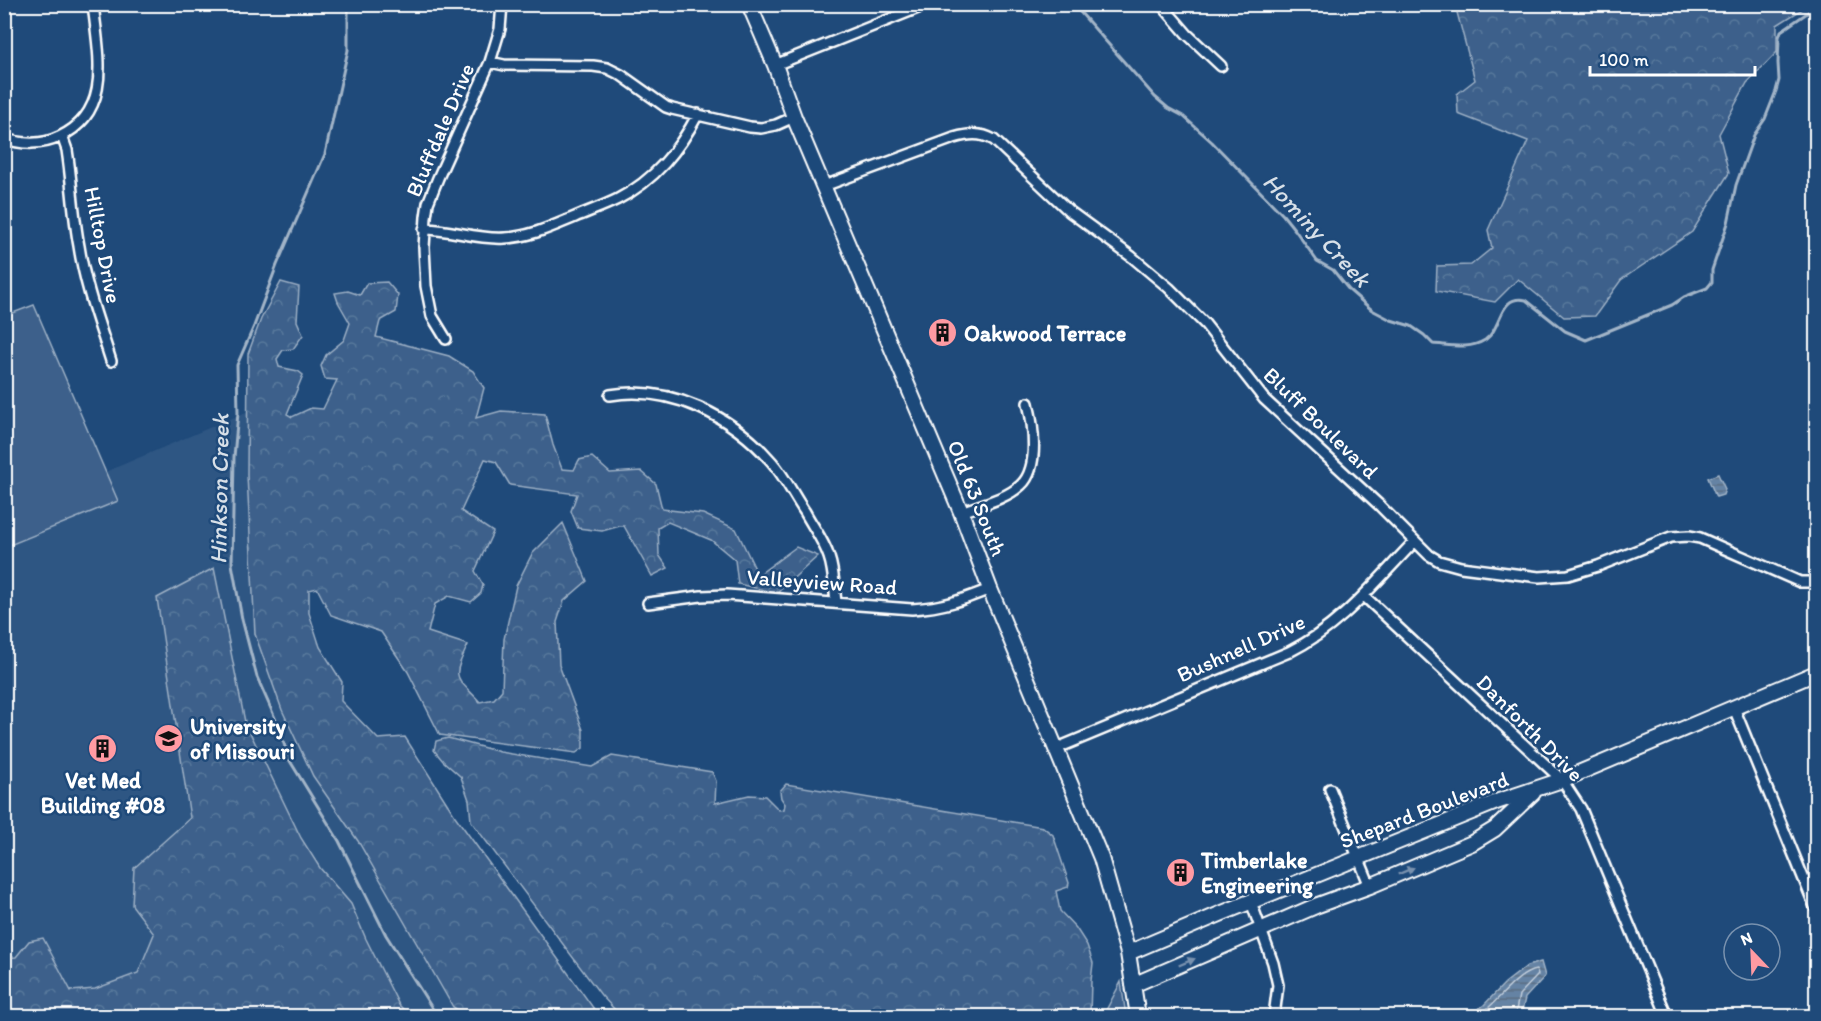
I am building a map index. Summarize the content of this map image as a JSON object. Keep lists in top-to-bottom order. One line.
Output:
{"streets":{"street":["Bluffdale Drive","Hilltop Drive","Bluff Boulevard","Old 63 South","Valleyview Road","Bushnell Drive","Danforth Drive","Shepard Boulevard"]},"crossings":[["Bluff Boulevard","Old 63 South"],["Bluff Boulevard","Bushnell Drive"],["Old 63 South","Valleyview Road"],["Old 63 South","Bushnell Drive"],["Old 63 South","Shepard Boulevard"],["Bushnell Drive","Danforth Drive"],["Danforth Drive","Shepard Boulevard"]],"water":["Hominy Creek","Hinkson Creek"],"places":{"building":["Oakwood Terrace","Vet Med Building #08","Timberlake Engineering"],"school or university":["University of Missouri"]},"scale_bar":"100 m","north":"top left"}
